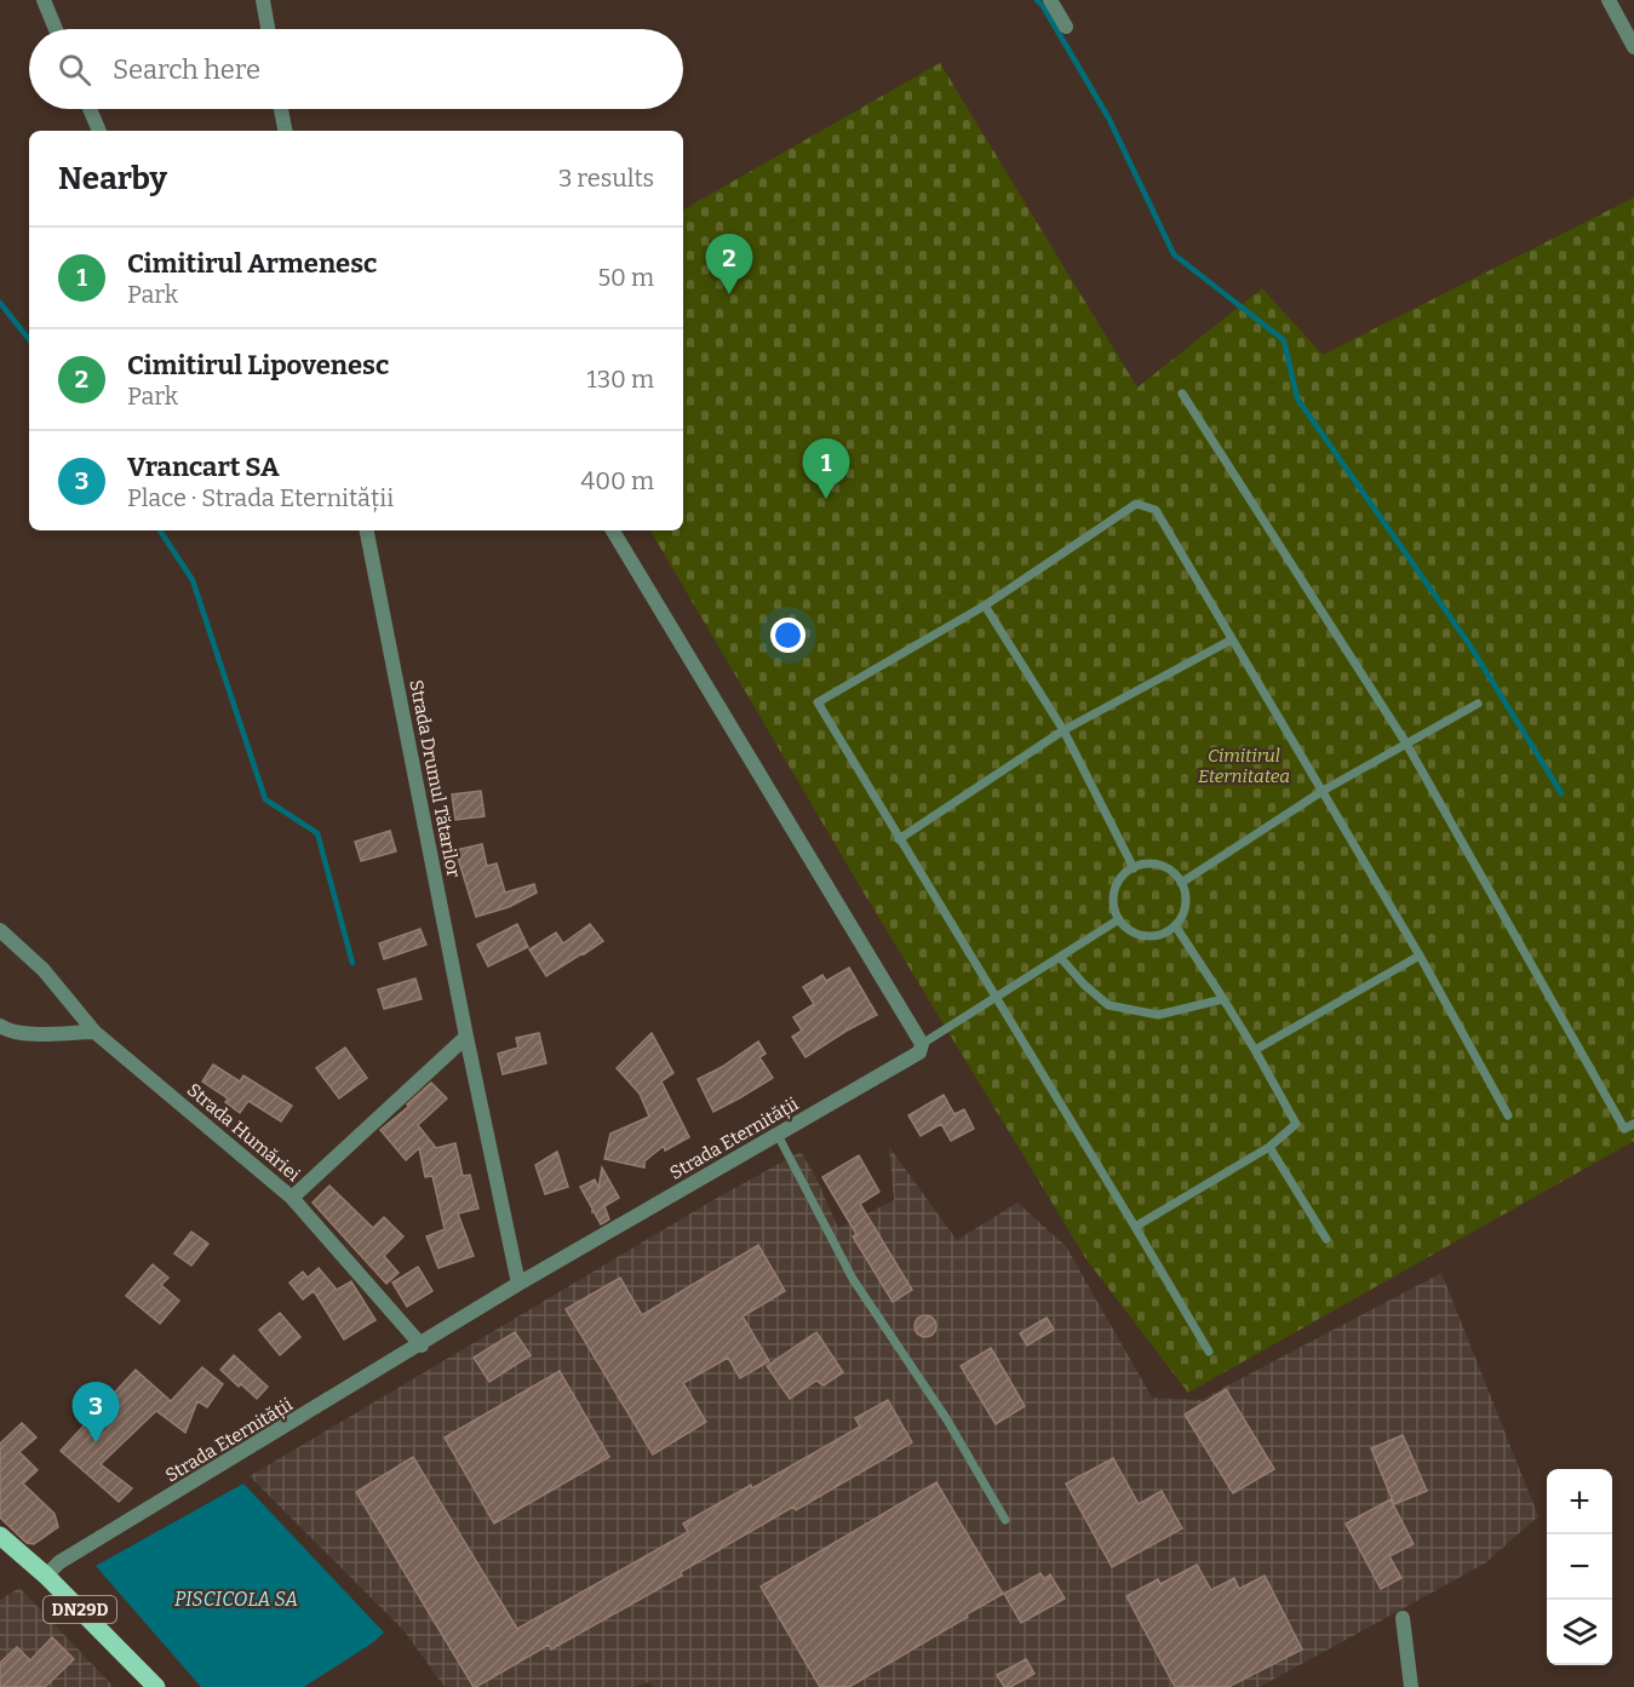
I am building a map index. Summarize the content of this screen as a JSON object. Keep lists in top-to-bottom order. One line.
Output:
{"streets":{"main road":["DN29D"],"street":["Strada Drumul Tătarilor","Strada Humăriei","Strada Eternității"]},"crossings":[["Strada Drumul Tătarilor","Strada Eternității"],["Strada Humăriei","Strada Eternității"],["Strada Eternității","DN29D"]],"water":["PISCICOLA SA"],"parks":["Cimitirul Eternitatea"],"page":{"search":"Search here","heading":["Nearby","3 results"],"list":[{"mark":"1","name":"Cimitirul Armenesc","note":"Park","value":"50 m"},{"mark":"2","name":"Cimitirul Lipovenesc","note":"Park","value":"130 m"},{"mark":"3","name":"Vrancart SA","note":"Place · Strada Eternității","value":"400 m"}],"pins":["2","1","3"],"map_buttons":["+","−"]}}
